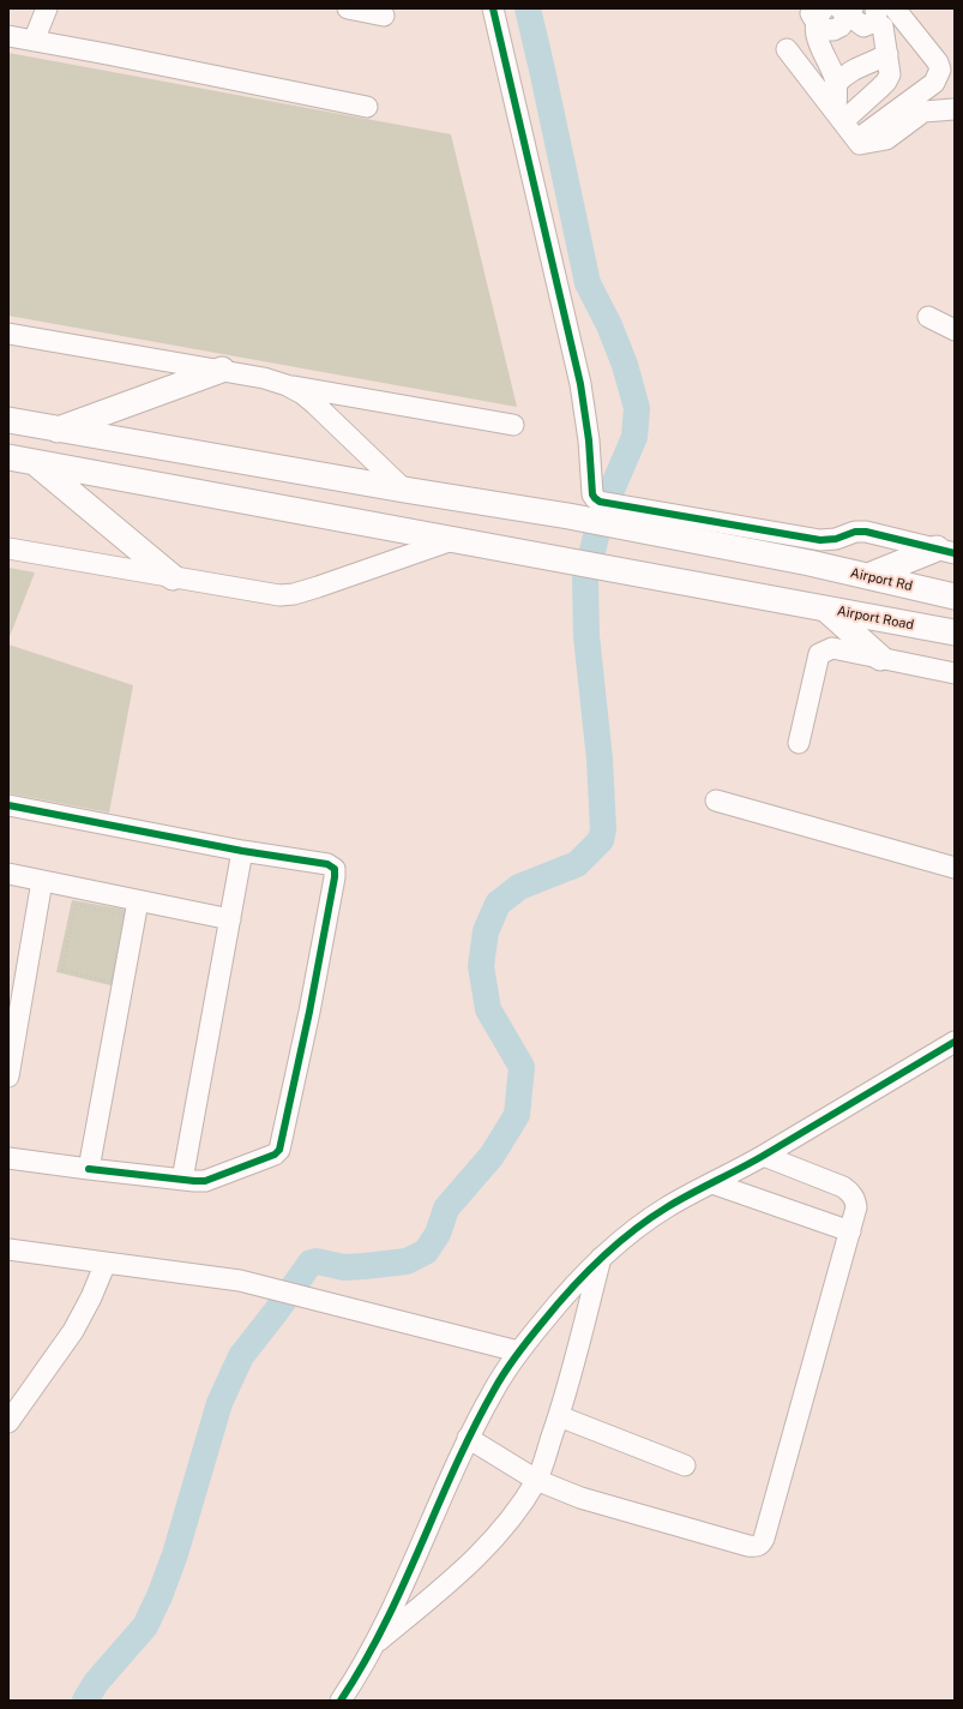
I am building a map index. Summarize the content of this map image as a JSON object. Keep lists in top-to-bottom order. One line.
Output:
{"streets":{"main road":["Airport Rd","Airport Road"]}}
